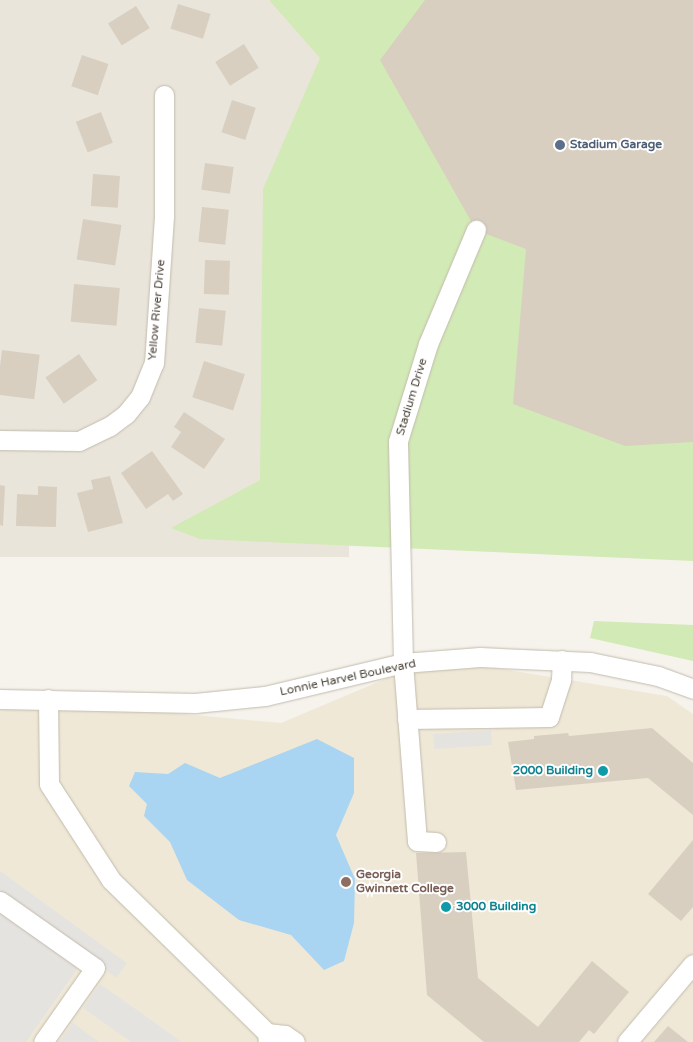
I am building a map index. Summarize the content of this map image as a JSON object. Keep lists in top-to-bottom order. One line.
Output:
{"streets":{"street":["Yellow River Drive","Stadium Drive","Lonnie Harvel Boulevard"]},"crossings":[["Stadium Drive","Lonnie Harvel Boulevard"]],"places":["Stadium Garage","2000 Building","Georgia Gwinnett College","3000 Building"]}
